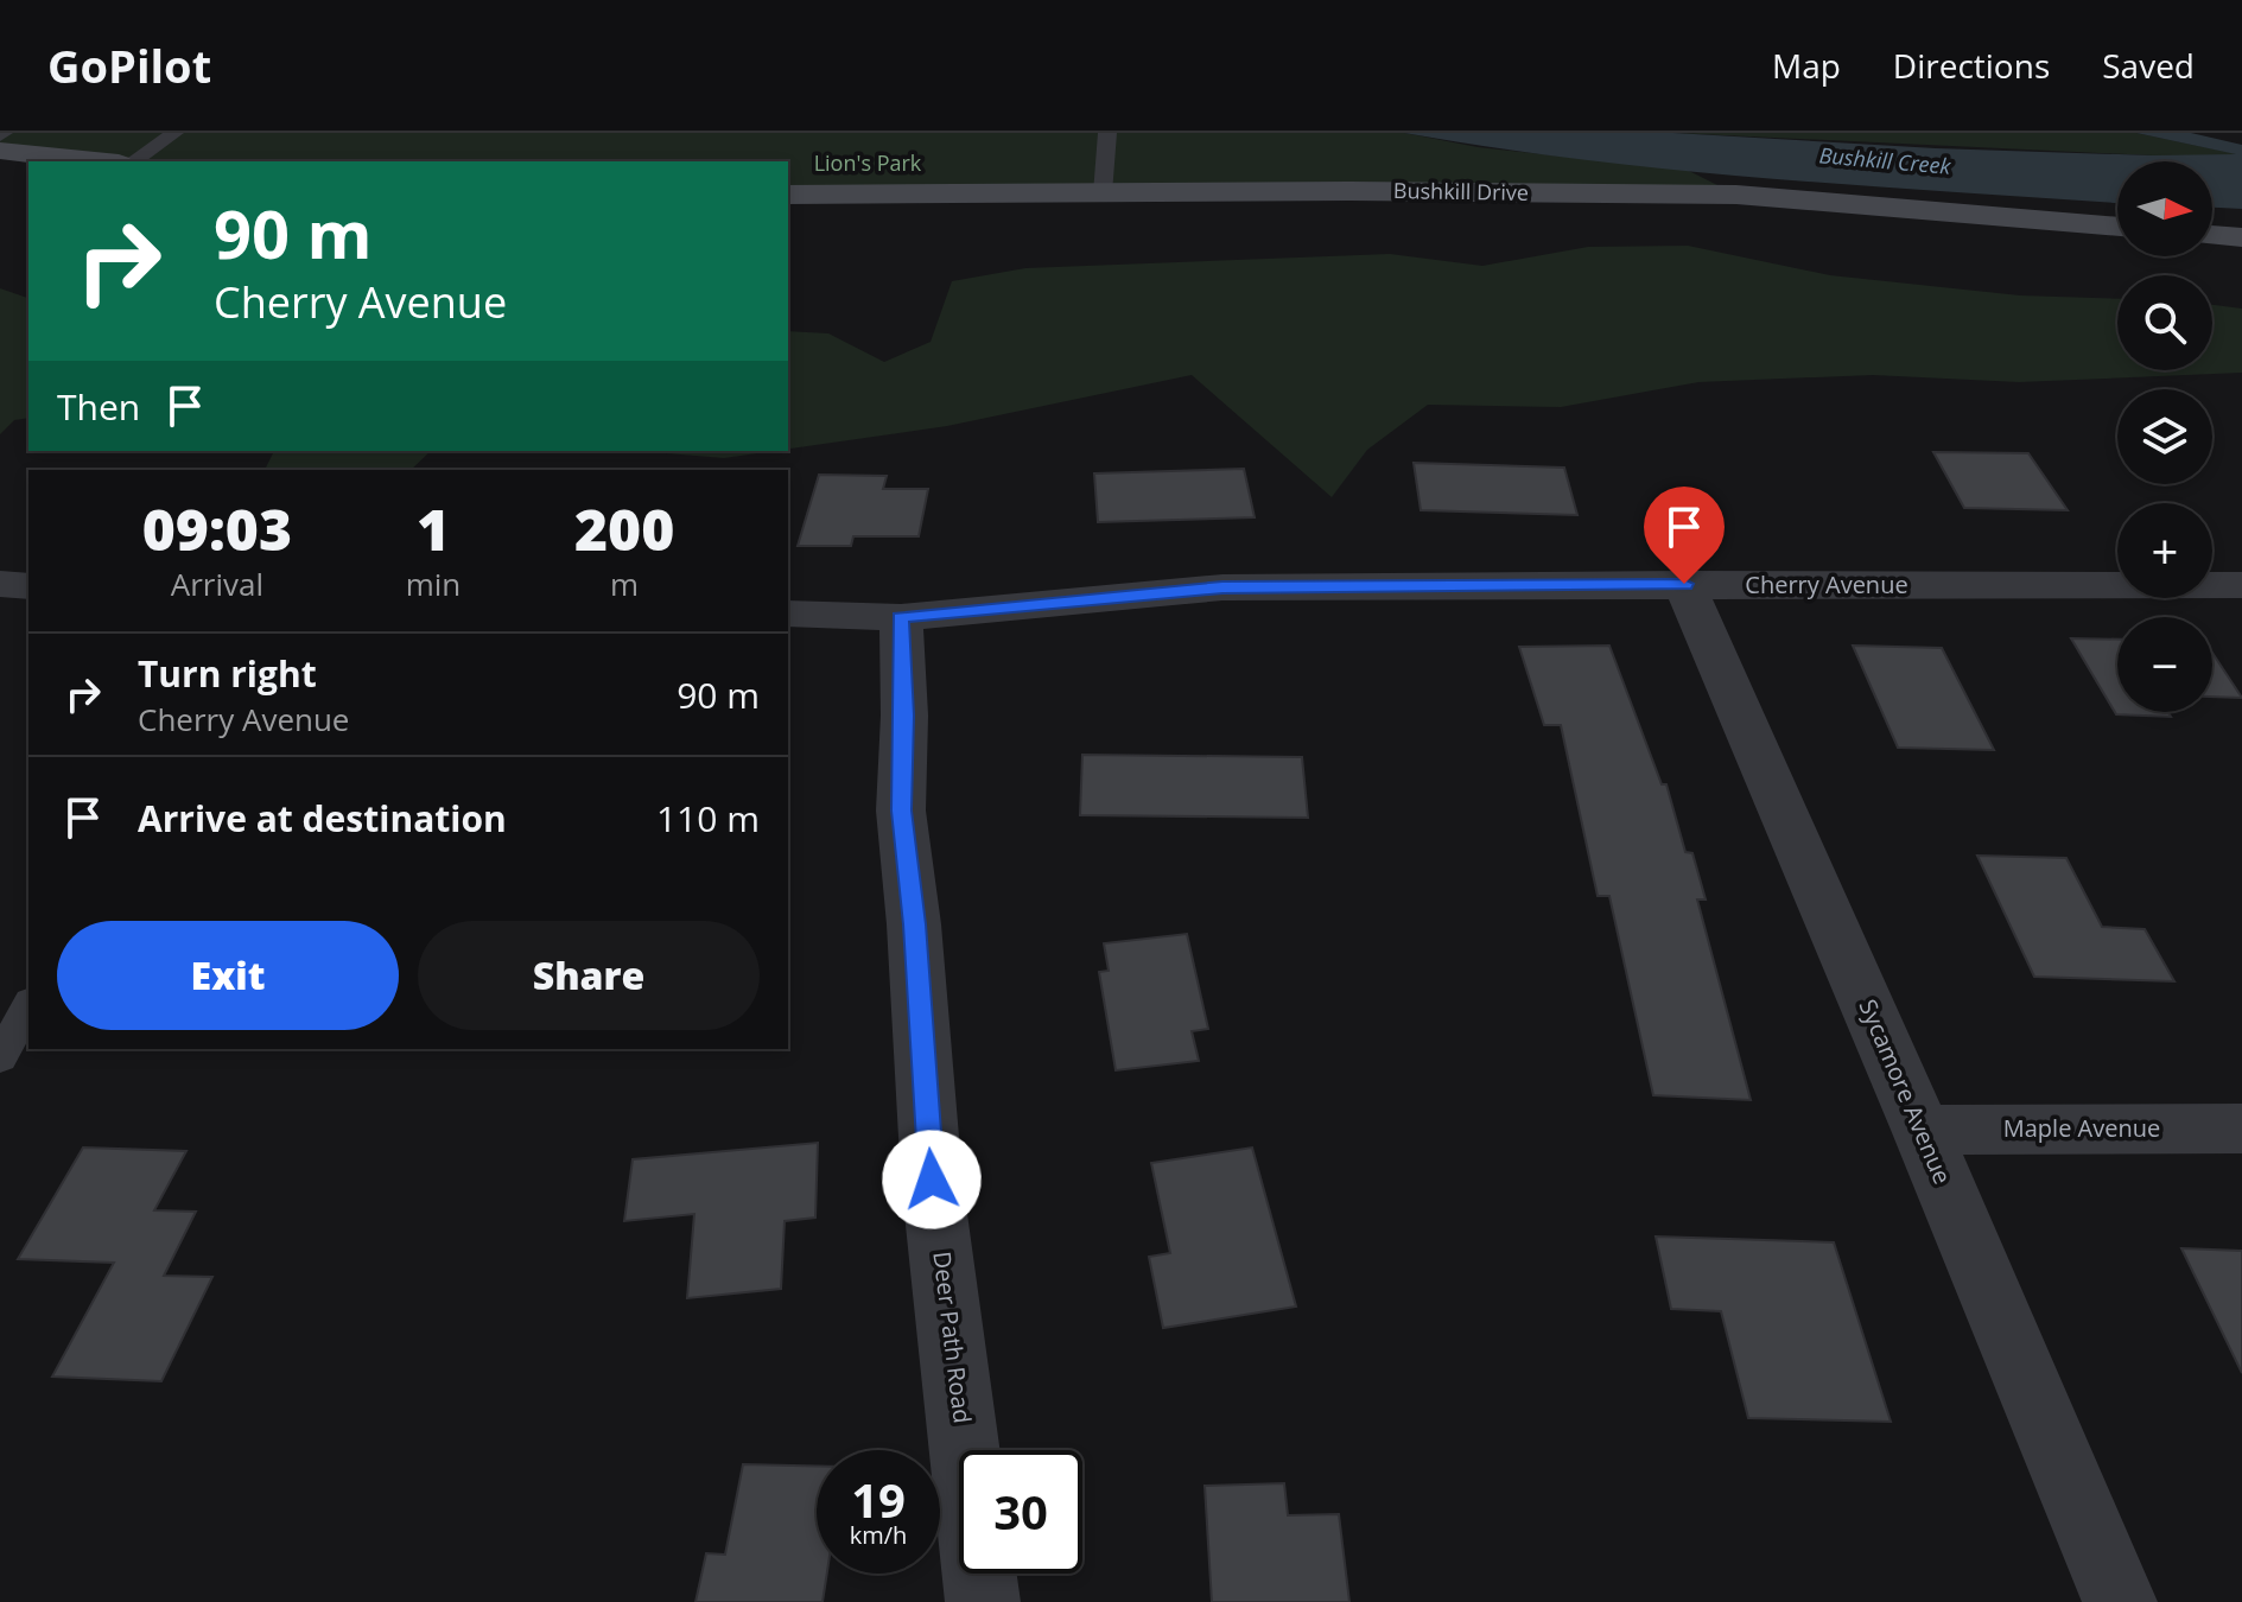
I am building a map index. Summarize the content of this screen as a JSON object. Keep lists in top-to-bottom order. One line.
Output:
{"streets":{"main road":["Bushkill Drive"],"street":["Cherry Avenue","Sycamore Avenue","Maple Avenue","Deer Path Road"]},"crossings":[["Cherry Avenue","Sycamore Avenue"],["Cherry Avenue","Deer Path Road"],["Sycamore Avenue","Maple Avenue"]],"water":["Bushkill Creek"],"parks":["Lion's Park"],"north":"right","page":{"header":"GoPilot","nav":["Map","Directions","Saved"],"map_buttons":["+","−"],"turn":["90 m","Cherry Avenue"],"then":"Then","eta":["09:03","Arrival","1","min","200","m"],"list":[{"name":"Turn right","note":"Cherry Avenue","value":"90 m"},{"name":"Arrive at destination","value":"110 m"}],"buttons":["Exit","Share"],"speed":"19 km/h","limit":"30"}}
